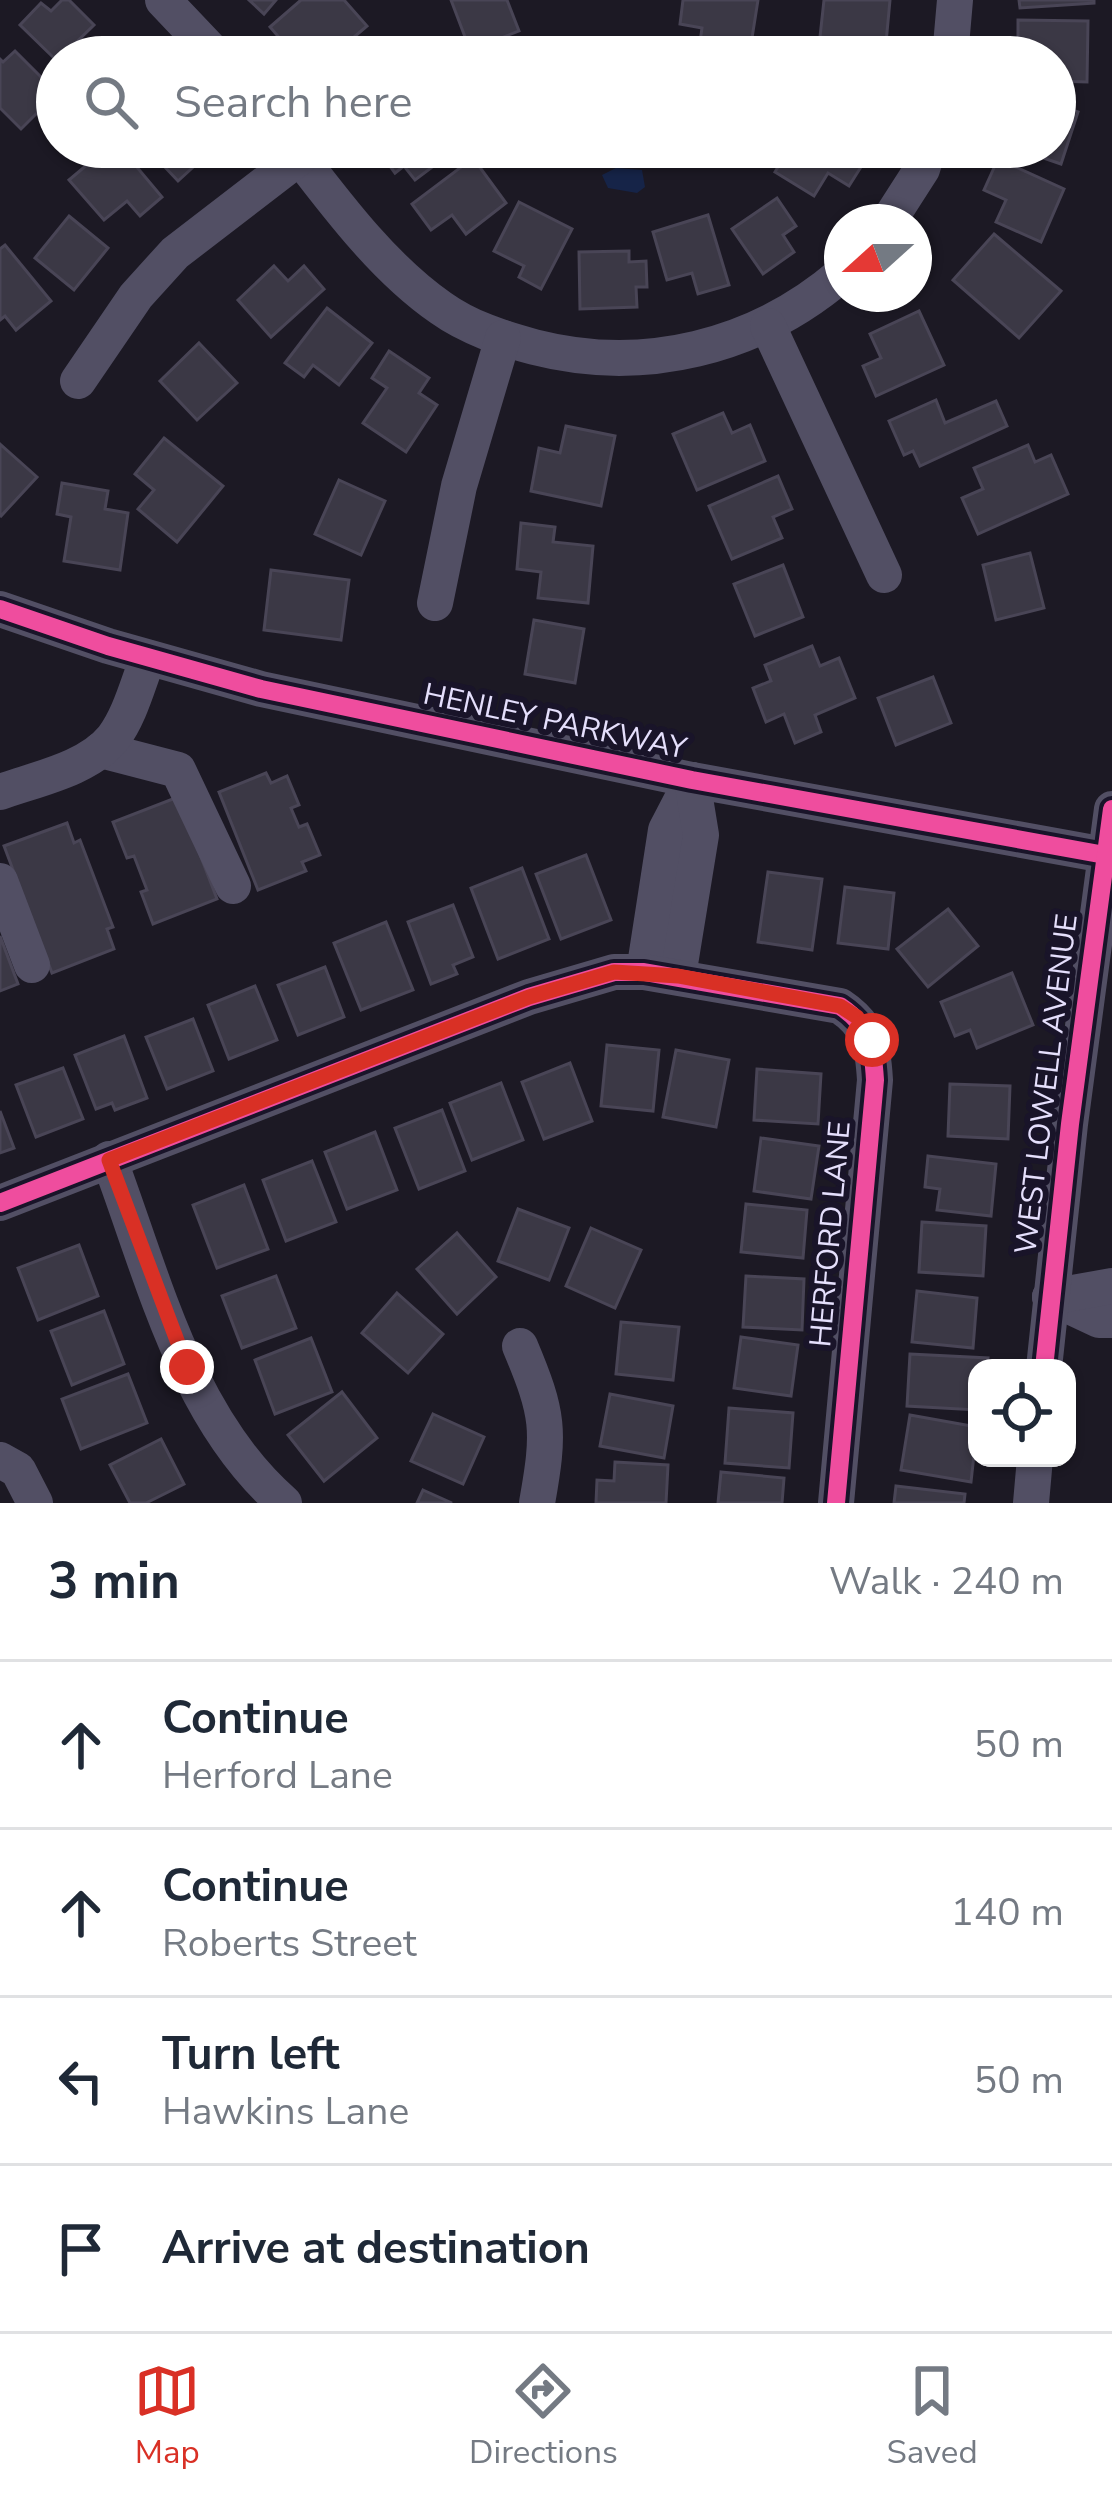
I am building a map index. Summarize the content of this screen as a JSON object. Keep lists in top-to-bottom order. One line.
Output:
{"streets":{"street":["HENLEY PARKWAY","WEST LOWELL AVENUE","HERFORD LANE"]},"crossings":[["HENLEY PARKWAY","WEST LOWELL AVENUE"]],"north":"left","page":{"search":"Search here","heading":["3 min","Walk · 240 m"],"list":[["Continue","Herford Lane","50 m"],["Continue","Roberts Street","140 m"],["Turn left","Hawkins Lane","50 m"],"Arrive at destination"],"nav":["Map","Directions","Saved"]}}
